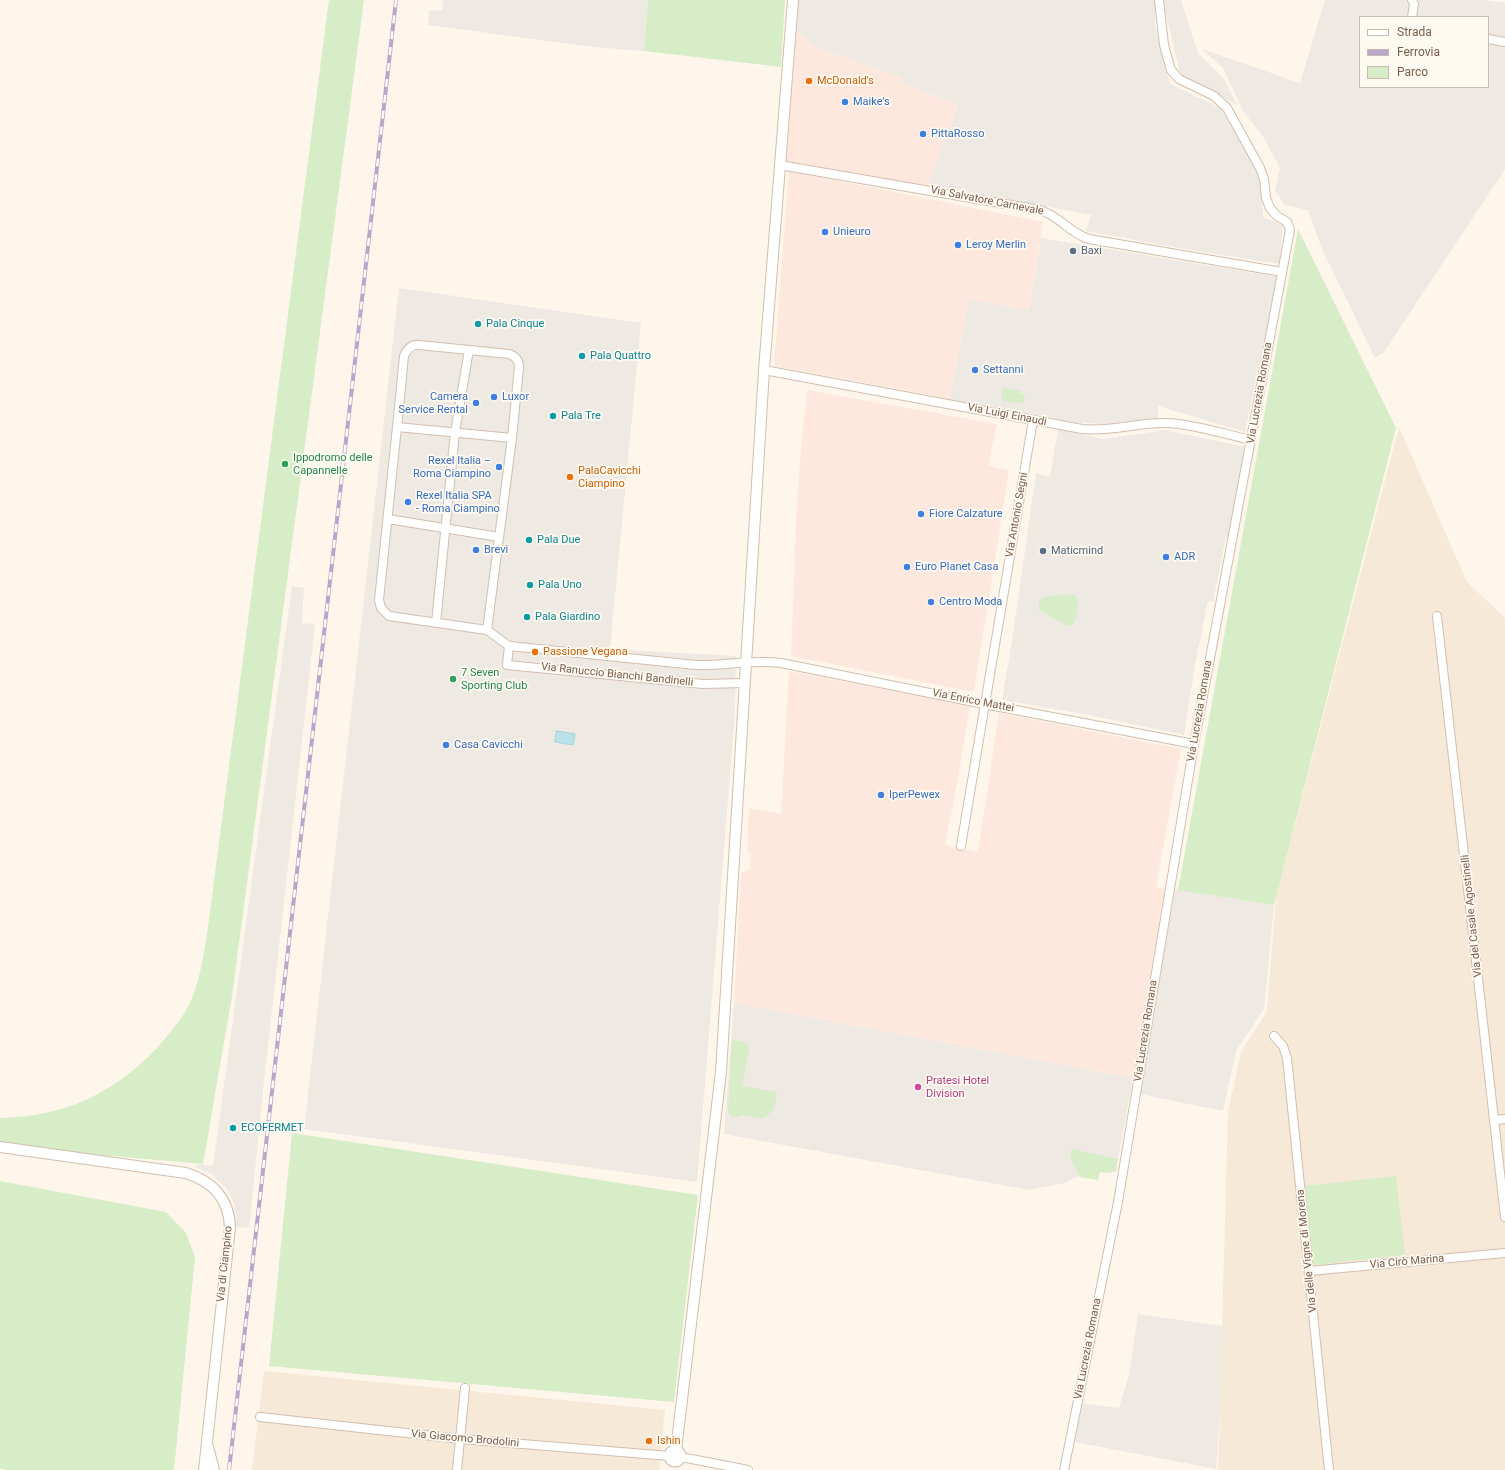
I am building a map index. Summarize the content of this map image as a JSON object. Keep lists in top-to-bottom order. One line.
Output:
{"streets":{"street":["Via Salvatore Carnevale","Via Lucrezia Romana","Via Luigi Einaudi","Via Antonio Segni","Via Ranuccio Bianchi Bandinelli","Via Enrico Mattei","Via del Casale Agostinelli","Via delle Vigne di Morena","Via Cirò Marina","Via di Ciampino","Via Giacomo Brodolini"]},"crossings":[["Via Salvatore Carnevale","Via Lucrezia Romana"],["Via Lucrezia Romana","Via Luigi Einaudi"],["Via Lucrezia Romana","Via Enrico Mattei"],["Via Luigi Einaudi","Via Antonio Segni"],["Via Antonio Segni","Via Enrico Mattei"],["Via Ranuccio Bianchi Bandinelli","Via Enrico Mattei"],["Via delle Vigne di Morena","Via Cirò Marina"]],"places":["McDonald's","Maike's","PittaRosso","Unieuro","Leroy Merlin","Baxi","Pala Cinque","Pala Quattro","Settanni","Luxor","Camera Service Rental","Pala Tre","Ippodromo delle Capannelle","Rexel Italia – Roma Ciampino","PalaCavicchi Ciampino","Rexel Italia SPA - Roma Ciampino","Fiore Calzature","Pala Due","Brevi","Maticmind","ADR","Euro Planet Casa","Pala Uno","Centro Moda","Pala Giardino","Passione Vegana","7 Seven Sporting Club","Casa Cavicchi","IperPewex","Pratesi Hotel Division","ECOFERMET","Ishin"],"legend":["Strada","Ferrovia","Parco"]}
